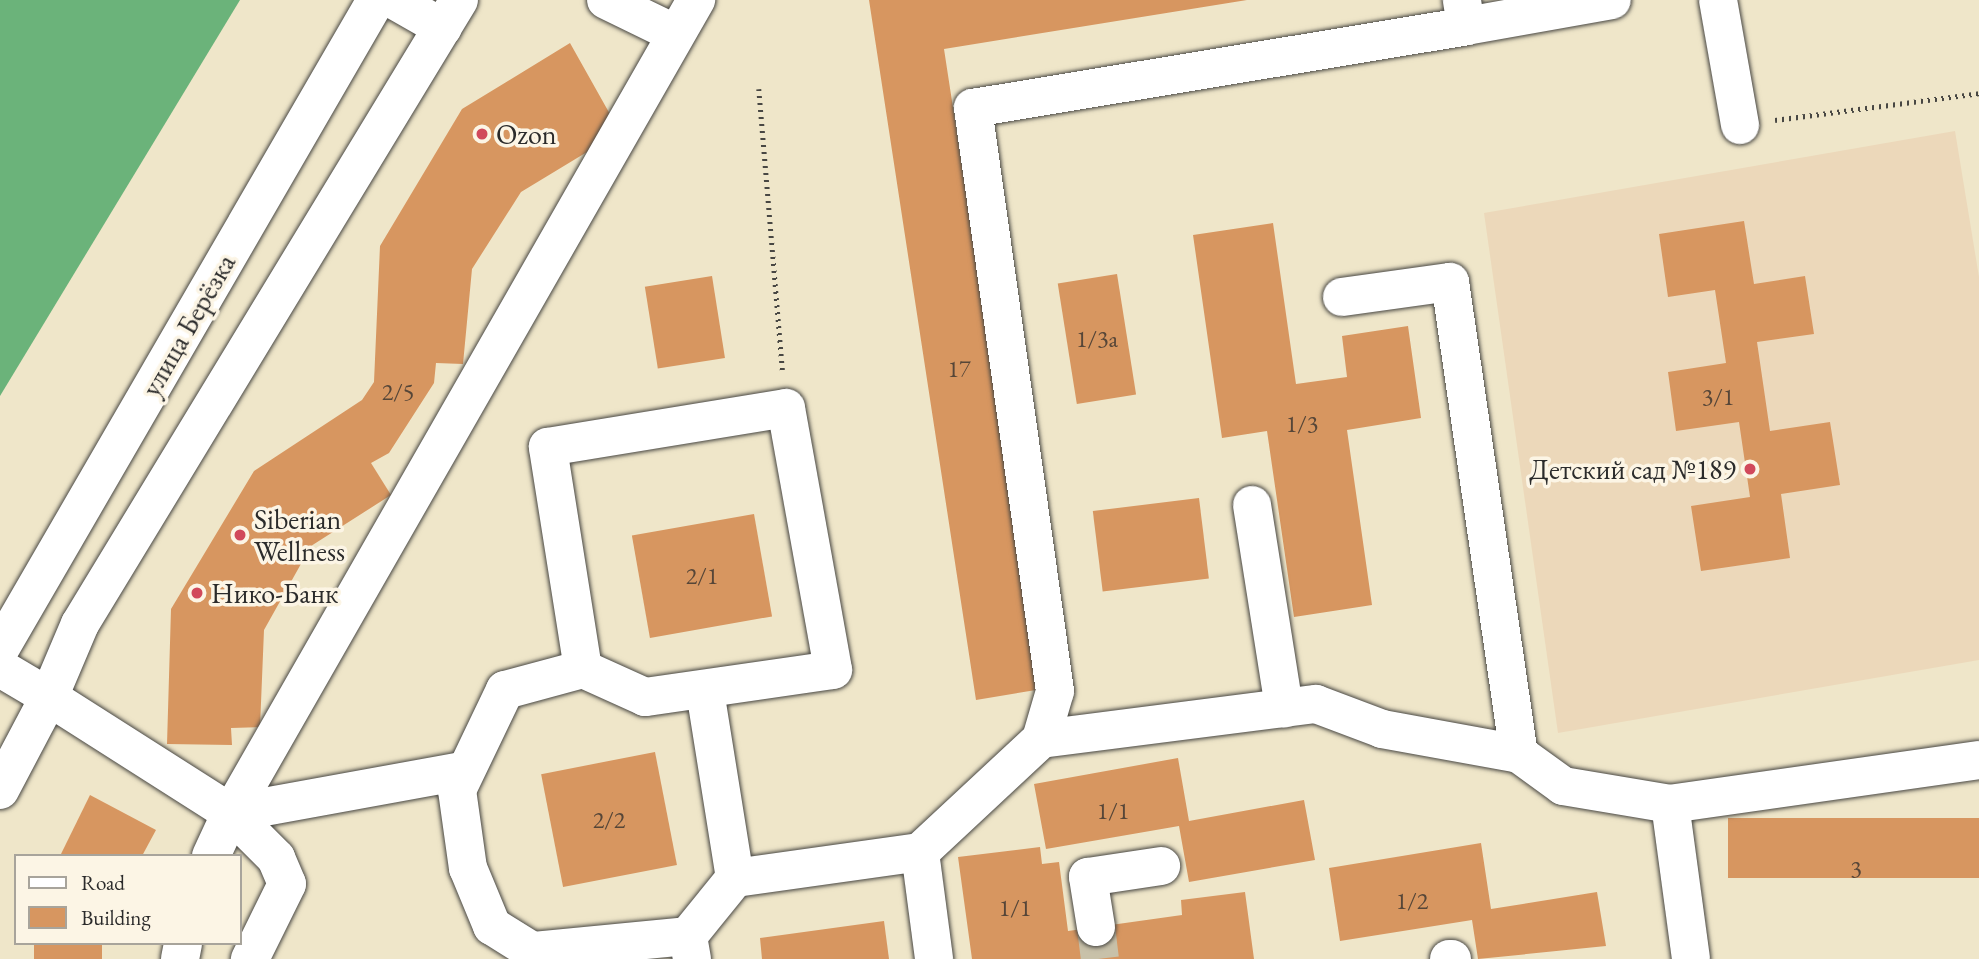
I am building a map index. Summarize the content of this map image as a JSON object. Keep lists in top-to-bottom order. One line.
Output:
{"streets":{"main road":["улица Берёзка"]},"places":["Ozon","Детский сад №189","Siberian Wellness","Нико-Банк"],"house_numbers":["1/3а","17","2/5","3/1","1/3","2/1","1/1","2/2","3","1/2","1/1"],"legend":["Road","Building"]}
